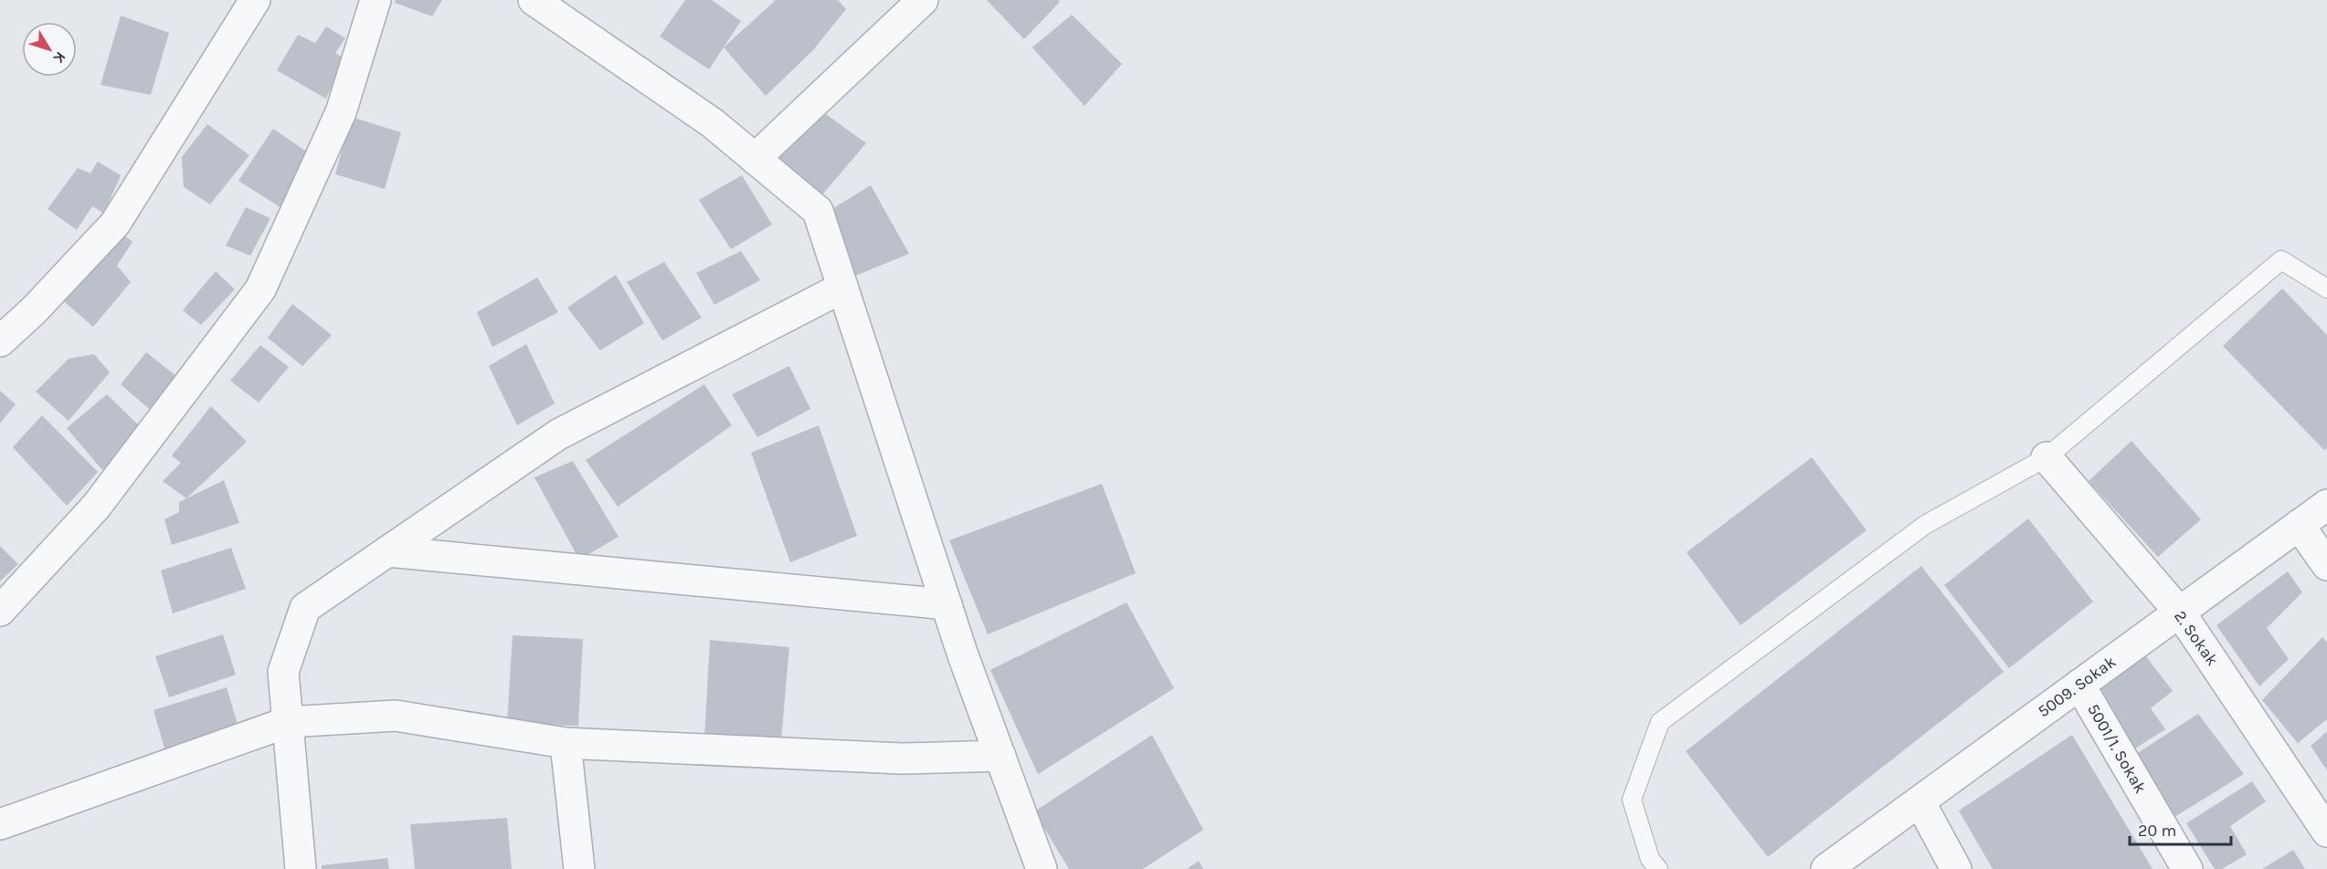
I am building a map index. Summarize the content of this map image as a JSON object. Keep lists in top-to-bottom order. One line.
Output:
{"streets":{"street":["2. Sokak","5009. Sokak","5001/1. Sokak"]},"crossings":[["2. Sokak","5009. Sokak"],["5009. Sokak","5001/1. Sokak"]],"scale_bar":"20 m","north":"bottom right"}
